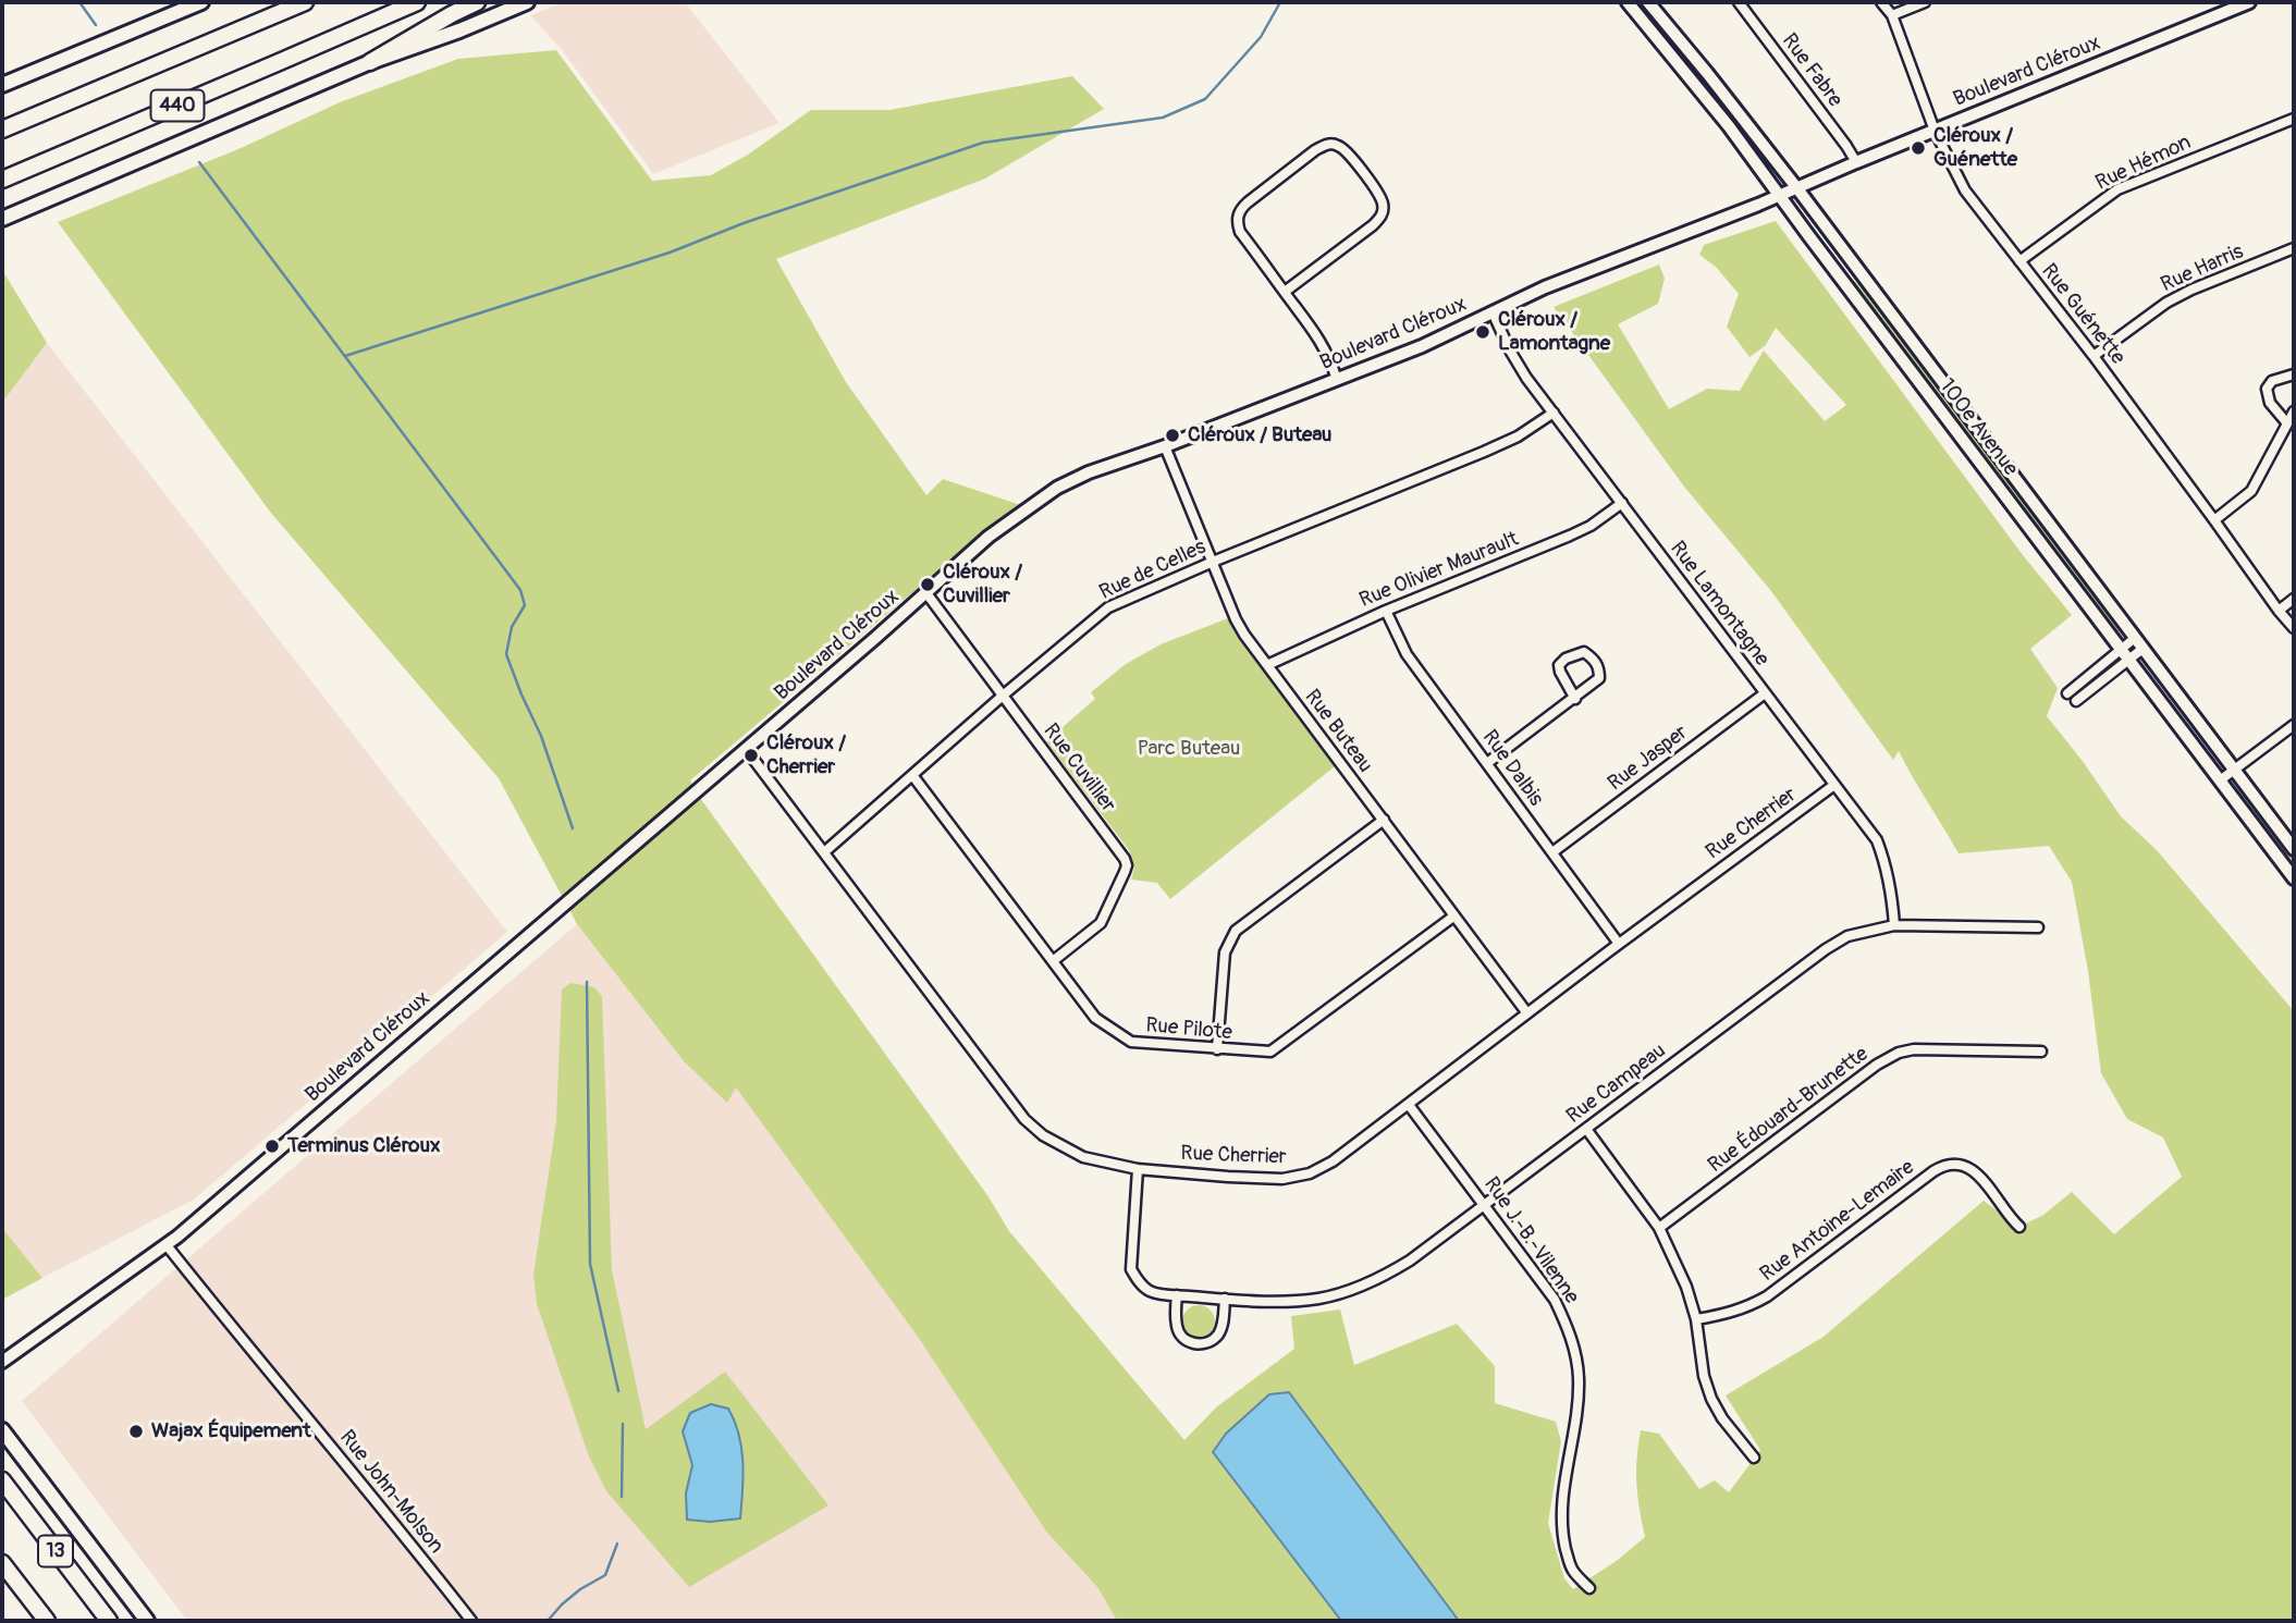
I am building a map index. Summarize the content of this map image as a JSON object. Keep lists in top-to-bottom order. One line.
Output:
{"streets":{"highway":["440","13"],"street":["Rue Fabre","Boulevard Cléroux","Rue Hémon","Rue Harris","Rue Guénette","100e Avenue","Rue de Celles","Rue Olivier Maurault","Rue Lamontagne","Rue Buteau","Rue Jasper","Rue Cuvillier","Rue Dalbis","Rue Cherrier","Rue Pilote","Rue Campeau","Rue Édouard-Brunette","Rue Antoine-Lemaire","Rue J.-B.-Vilenne","Rue John-Molson"]},"crossings":[["Rue Fabre","Boulevard Cléroux"],["Boulevard Cléroux","Rue Guénette"],["Boulevard Cléroux","100e Avenue"],["Boulevard Cléroux","Rue Lamontagne"],["Boulevard Cléroux","Rue Buteau"],["Boulevard Cléroux","Rue Cuvillier"],["Boulevard Cléroux","Rue Cherrier"],["Boulevard Cléroux","Rue John-Molson"],["Rue Hémon","Rue Guénette"],["Rue Harris","Rue Guénette"],["Rue de Celles","Rue Lamontagne"],["Rue de Celles","Rue Buteau"],["Rue de Celles","Rue Cuvillier"],["Rue de Celles","Rue Cherrier"],["Rue de Celles","Rue Pilote"],["Rue Olivier Maurault","Rue Lamontagne"],["Rue Olivier Maurault","Rue Buteau"],["Rue Olivier Maurault","Rue Dalbis"],["Rue Lamontagne","Rue Jasper"],["Rue Lamontagne","Rue Cherrier"],["Rue Lamontagne","Rue Campeau"],["Rue Buteau","Rue Cherrier"],["Rue Buteau","Rue Pilote"],["Rue Jasper","Rue Dalbis"],["Rue Cuvillier","Rue Pilote"],["Rue Dalbis","Rue Cherrier"],["Rue Cherrier","Rue Campeau"],["Rue Cherrier","Rue J.-B.-Vilenne"],["Rue Campeau","Rue J.-B.-Vilenne"]],"parks":["Parc Buteau"],"places":["Cléroux / Guénette","Cléroux / Lamontagne","Cléroux / Buteau","Cléroux / Cuvillier","Cléroux / Cherrier","Terminus Cléroux","Wajax Équipement"]}
